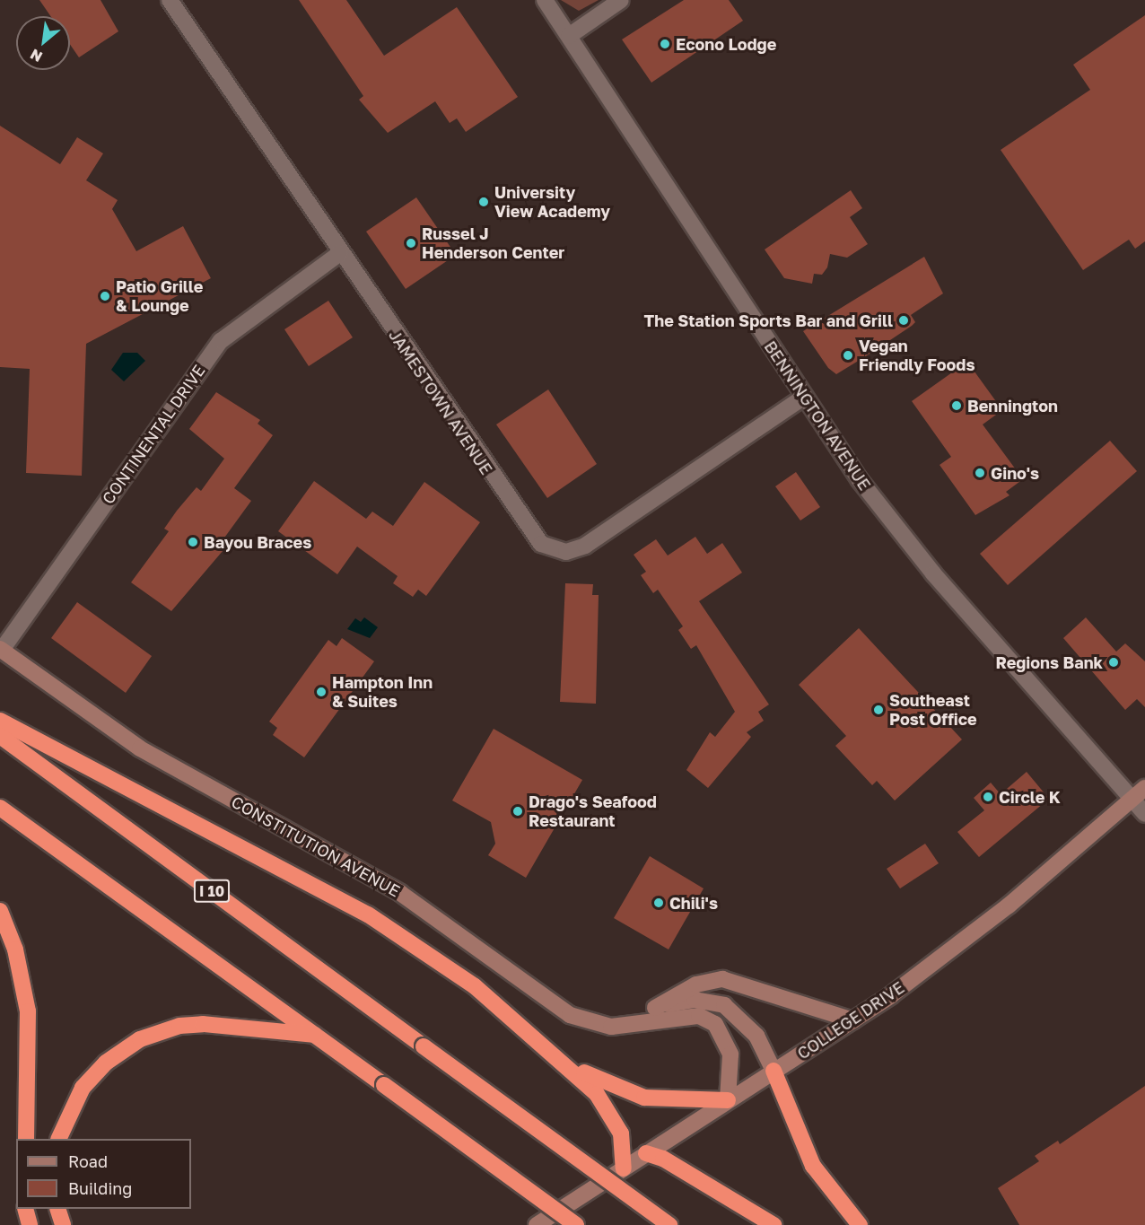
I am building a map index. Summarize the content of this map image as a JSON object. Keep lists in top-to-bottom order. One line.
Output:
{"streets":{"highway":["I 10"],"street":["JAMESTOWN AVENUE","BENNINGTON AVENUE","CONTINENTAL DRIVE","CONSTITUTION AVENUE","COLLEGE DRIVE"]},"crossings":[["JAMESTOWN AVENUE","BENNINGTON AVENUE"],["JAMESTOWN AVENUE","CONTINENTAL DRIVE"],["BENNINGTON AVENUE","COLLEGE DRIVE"],["CONTINENTAL DRIVE","CONSTITUTION AVENUE"],["CONSTITUTION AVENUE","COLLEGE DRIVE"]],"places":["Econo Lodge","University View Academy","Russel J Henderson Center","Patio Grille & Lounge","The Station Sports Bar and Grill","Vegan Friendly Foods","Bennington","Gino's","Bayou Braces","Regions Bank","Hampton Inn & Suites","Southeast Post Office","Circle K","Drago's Seafood Restaurant","Chili's"],"legend":["Road","Building"],"north":"bottom left"}
